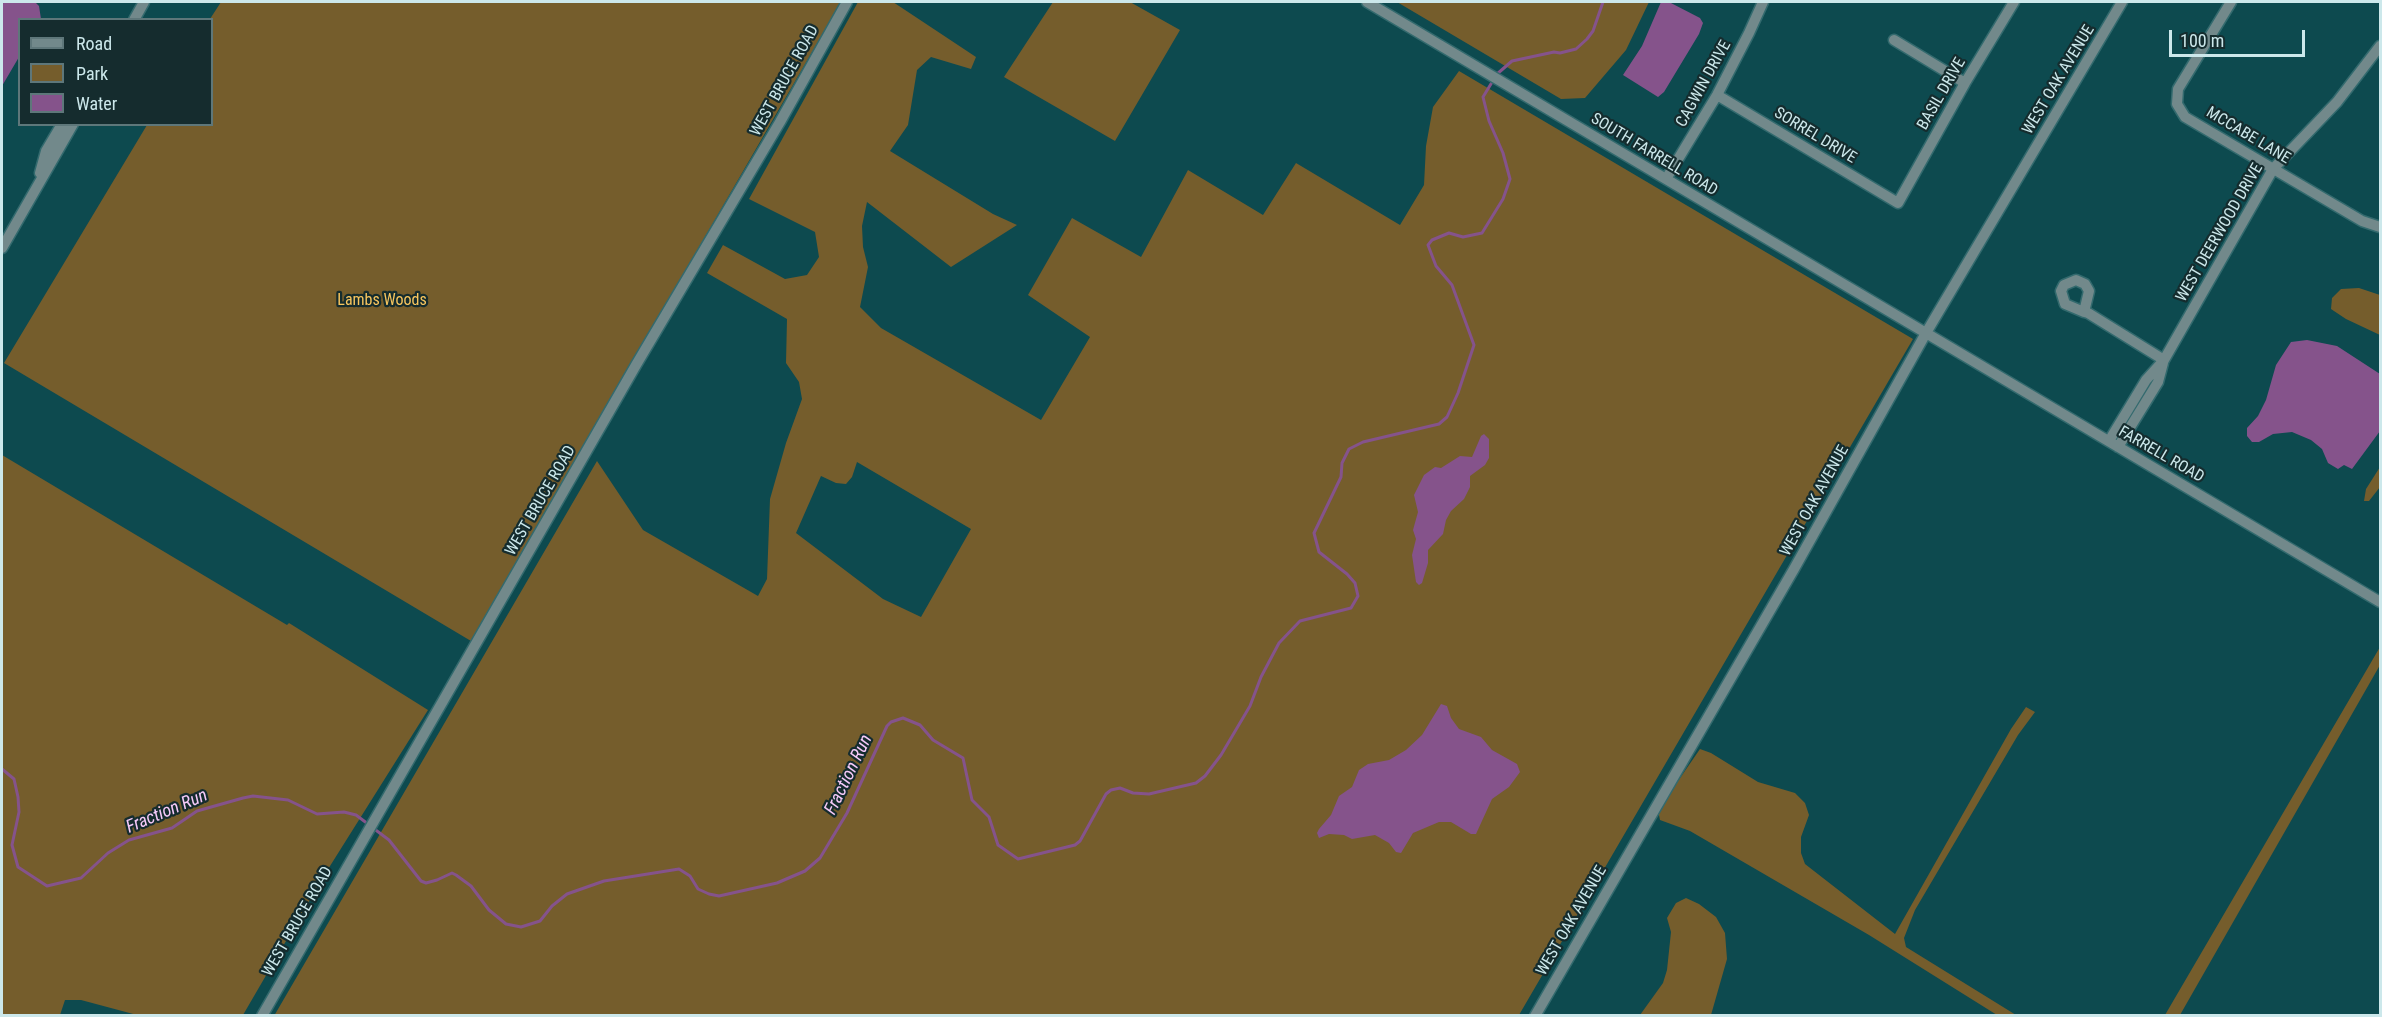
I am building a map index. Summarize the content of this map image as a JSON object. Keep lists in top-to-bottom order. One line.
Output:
{"streets":{"street":["WEST OAK AVENUE","WEST BRUCE ROAD","CAGWIN DRIVE","BASIL DRIVE","SORREL DRIVE","MCCABE LANE","SOUTH FARRELL ROAD","WEST DEERWOOD DRIVE","FARRELL ROAD"]},"crossings":[["WEST OAK AVENUE","SOUTH FARRELL ROAD"],["WEST OAK AVENUE","FARRELL ROAD"],["CAGWIN DRIVE","SORREL DRIVE"],["CAGWIN DRIVE","SOUTH FARRELL ROAD"],["BASIL DRIVE","SORREL DRIVE"],["MCCABE LANE","WEST DEERWOOD DRIVE"],["SOUTH FARRELL ROAD","FARRELL ROAD"],["WEST DEERWOOD DRIVE","FARRELL ROAD"]],"water":["Fraction Run"],"parks":["Lambs Woods"],"legend":["Road","Park","Water"],"scale_bar":"100 m"}
